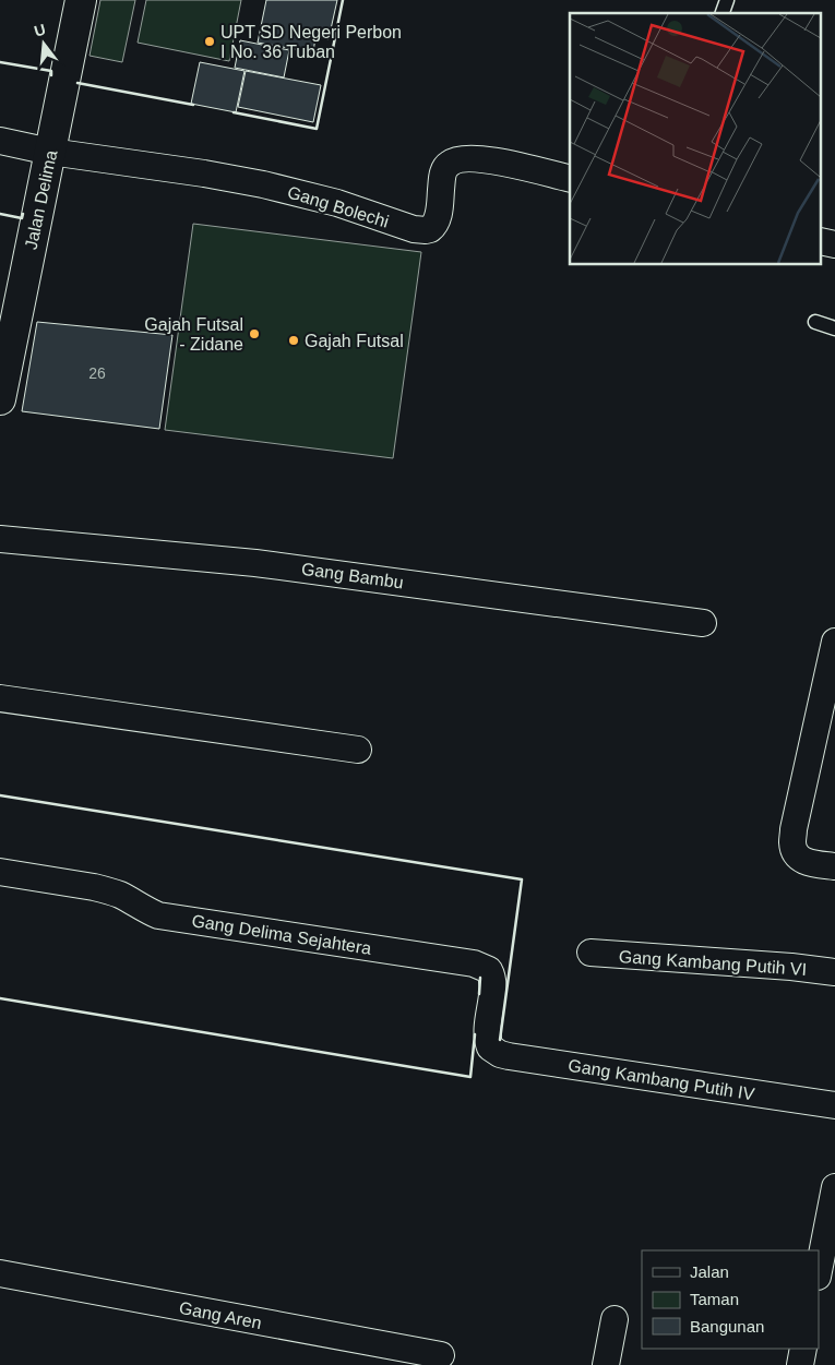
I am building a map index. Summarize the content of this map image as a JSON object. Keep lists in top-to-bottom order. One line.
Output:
{"streets":{"street":["Jalan Delima","Gang Bolechi","Gang Bambu","Gang Delima Sejahtera","Gang Kambang Putih VI","Gang Kambang Putih IV","Gang Aren"]},"crossings":[["Jalan Delima","Gang Bolechi"],["Gang Delima Sejahtera","Gang Kambang Putih IV"]],"places":["UPT SD Negeri Perbon I No. 36 Tuban","Gajah Futsal - Zidane","Gajah Futsal"],"house_numbers":["26"],"legend":["Jalan","Taman","Bangunan"],"north":"top"}
